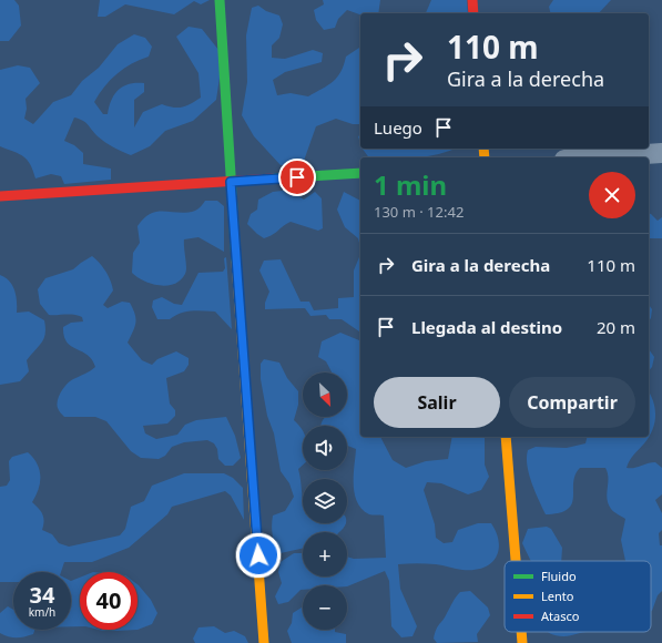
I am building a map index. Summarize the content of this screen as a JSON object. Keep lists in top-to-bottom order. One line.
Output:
{"legend":["Fluido","Lento","Atasco"],"north":"bottom right","page":{"turn":["110 m","Gira a la derecha"],"then":"Luego","heading":["1 min","130 m · 12:42"],"list":[{"name":"Gira a la derecha","value":"110 m"},{"name":"Llegada al destino","value":"20 m"}],"buttons":["Salir","Compartir"],"map_buttons":["+","−"],"speed":"34 km/h","limit":"40"}}
